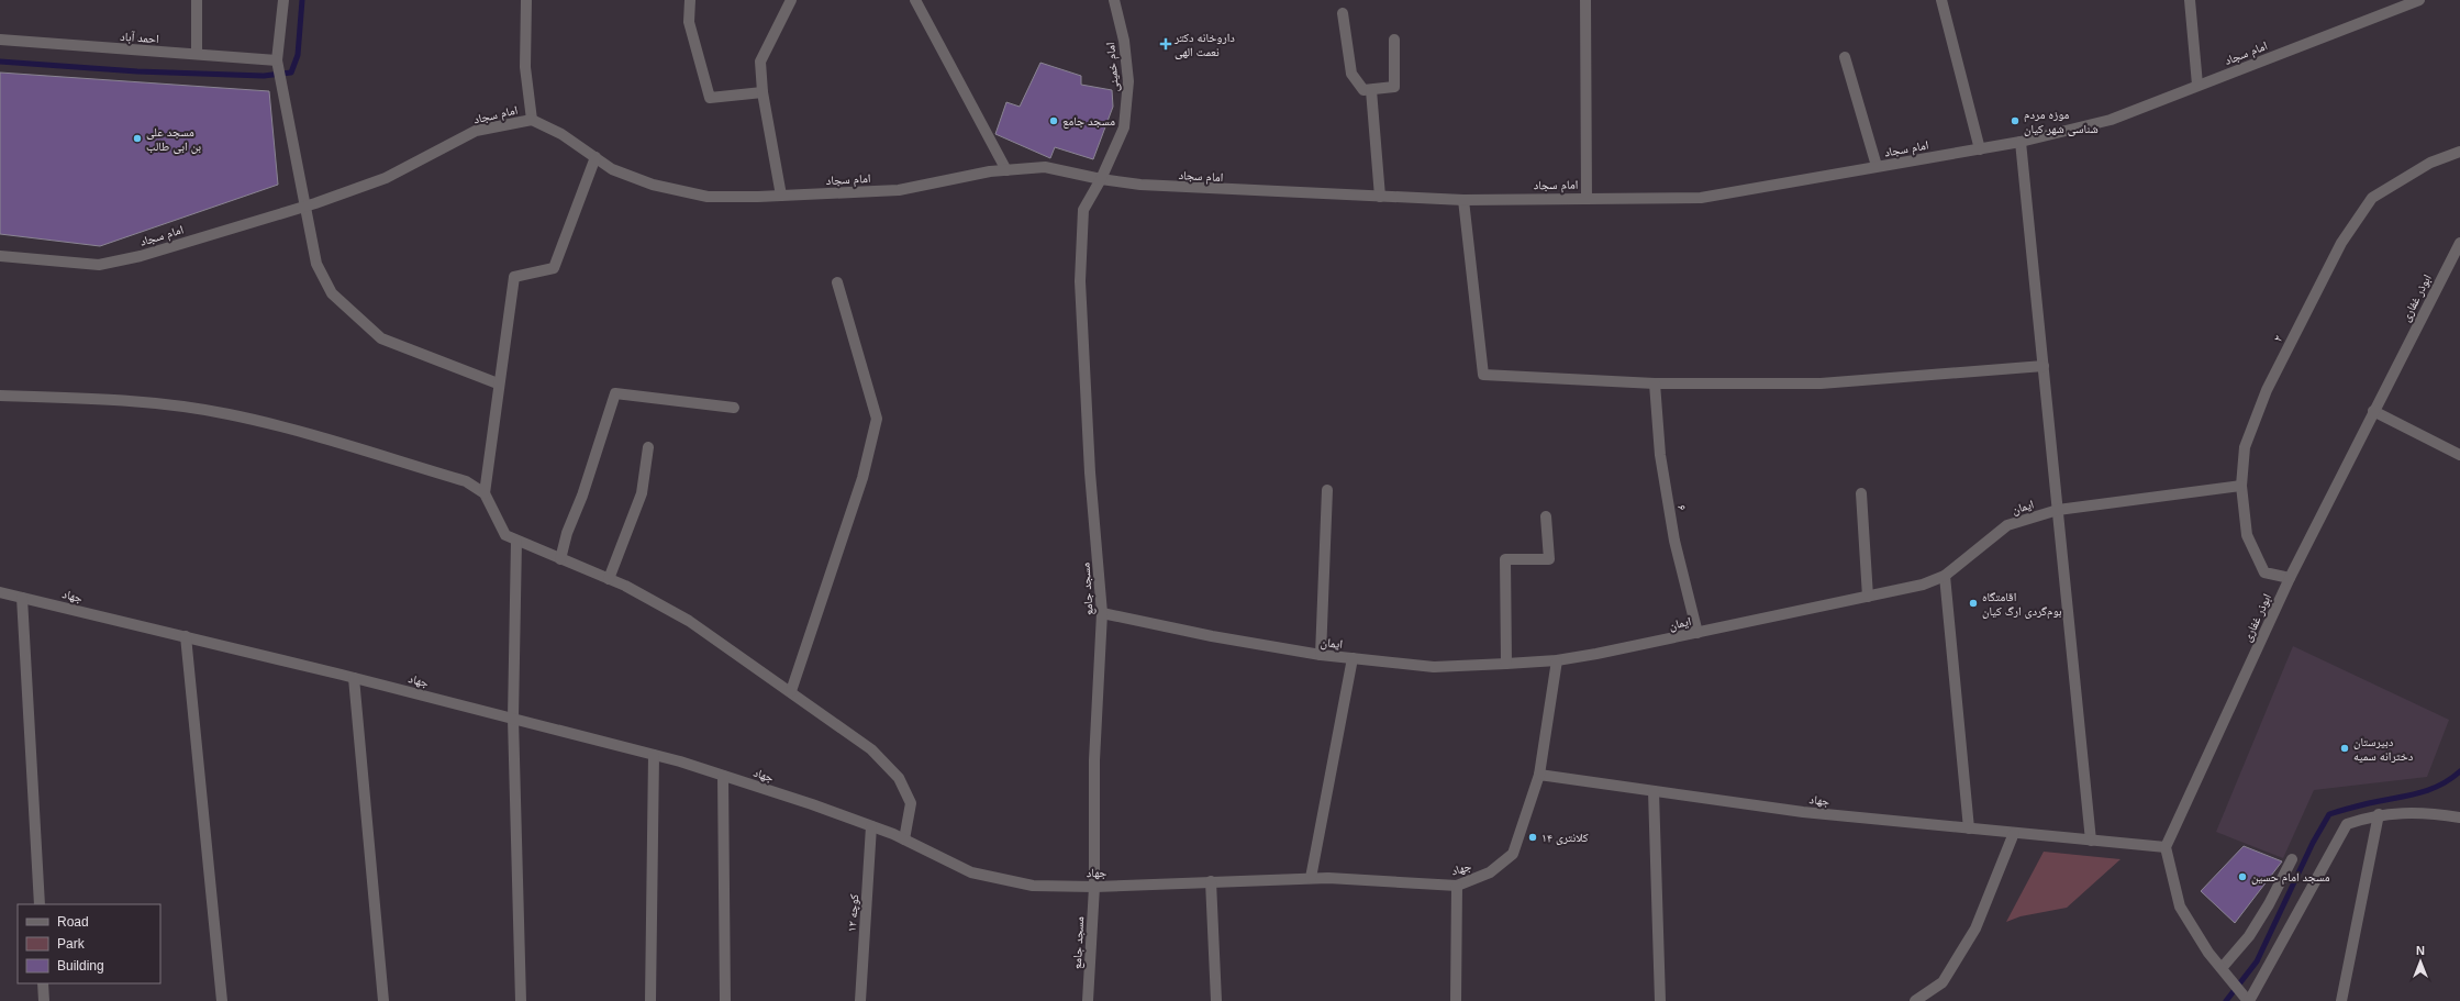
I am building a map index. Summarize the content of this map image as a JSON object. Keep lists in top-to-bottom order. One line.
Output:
{"streets":{"street":["احمد آباد","امام سجاد","امام خمینی","ابوذر غفاری","۲","ایمان","۶","مسجد جامع","جهاد","کوچه ۱۲"]},"crossings":[["امام سجاد","امام خمینی"],["امام سجاد","مسجد جامع"],["امام خمینی","مسجد جامع"],["ابوذر غفاری","۲"],["ابوذر غفاری","جهاد"],["۲","ایمان"],["ایمان","۶"],["ایمان","مسجد جامع"],["مسجد جامع","جهاد"],["جهاد","کوچه ۱۲"]],"places":{"health":["داروخانه دکتر نعمت الهی"],"other":["مسجد جامع","موزه مردم شناسی شهر کیان","مسجد علی بن ابی طالب","اقامتگاه بوم‌گردی ارگ کیان","دبیرستان دخترانه سمیه","کلانتری ۱۴","مسجد امام حسین"]},"legend":["Road","Park","Building"],"north":"top"}
